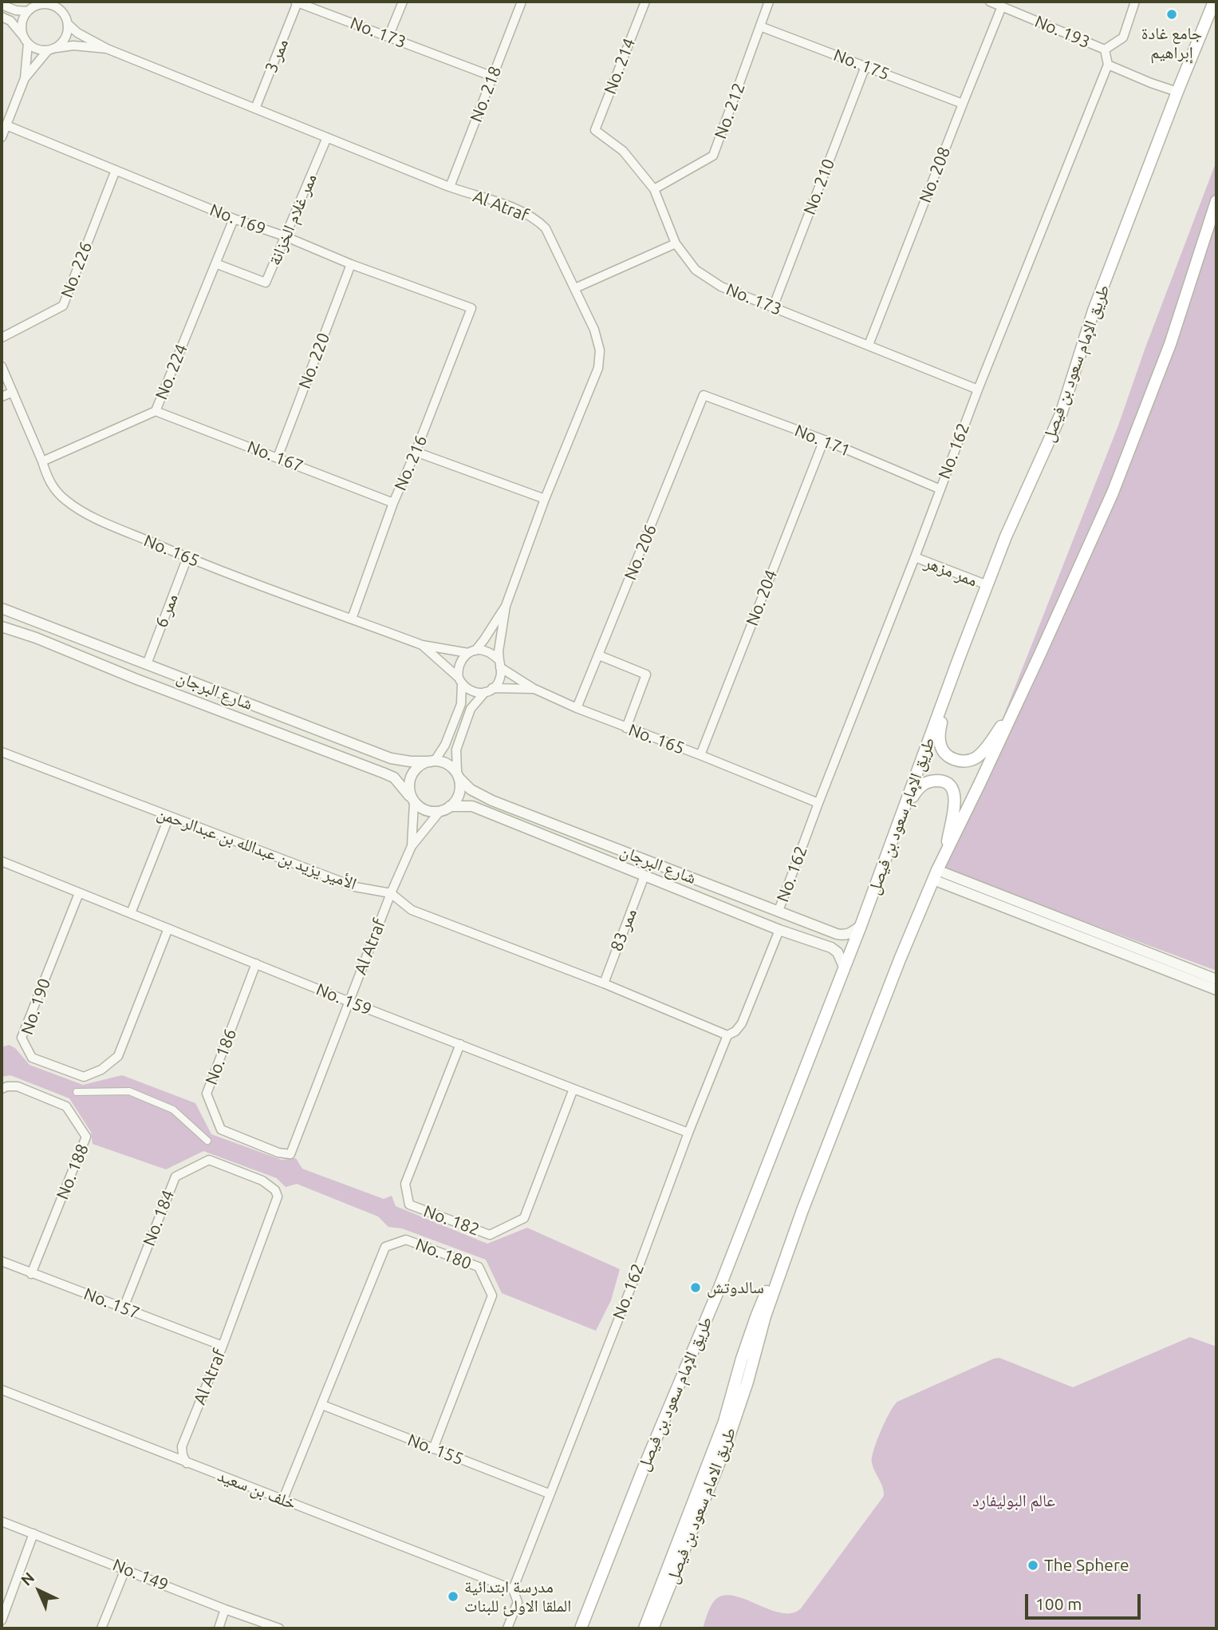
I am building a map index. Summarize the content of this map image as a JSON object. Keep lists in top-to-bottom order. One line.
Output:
{"streets":{"main road":["طريق الإمام سعود بن فيصل","طريق الامام سعود بن فيصل"],"street":["No. 193","No. 173","ممر 3","No. 175","No. 214","No. 218","No. 212","No. 208","No. 210","Al Atraf","No. 169","ممر غلام الخزانة","No. 226","No. 220","No. 224","No. 171","No. 162","No. 167","No. 216","No. 165","No. 206","ممر مزهر","No. 204","ممر 6","شارع البرجان","الأمير يزيد بن عبدالله بن عبدالرحمن","ممر 83","No. 159","No. 190","No. 186","No. 188","No. 184","No. 182","No. 180","No. 157","No. 155","خلف بن سعيد","No. 149"]},"crossings":[["No. 193","No. 208"],["No. 173","ممر 3"],["No. 173","No. 214"],["No. 173","No. 218"],["No. 173","No. 212"],["No. 173","No. 208"],["No. 173","No. 210"],["No. 173","No. 162"],["ممر 3","Al Atraf"],["No. 175","No. 212"],["No. 175","No. 208"],["No. 175","No. 210"],["No. 218","Al Atraf"],["Al Atraf","ممر غلام الخزانة"],["Al Atraf","No. 165"],["Al Atraf","الأمير يزيد بن عبدالله بن عبدالرحمن"],["Al Atraf","No. 159"],["Al Atraf","No. 186"],["Al Atraf","No. 184"],["Al Atraf","No. 157"],["Al Atraf","خلف بن سعيد"],["No. 169","ممر غلام الخزانة"],["No. 169","No. 226"],["No. 169","No. 220"],["No. 169","No. 224"],["No. 169","No. 216"],["ممر غلام الخزانة","No. 224"],["No. 220","No. 167"],["طريق الإمام سعود بن فيصل","ممر مزهر"],["طريق الإمام سعود بن فيصل","شارع البرجان"],["No. 224","No. 167"],["No. 224","No. 165"],["No. 171","No. 162"],["No. 171","No. 206"],["No. 171","No. 204"],["No. 162","No. 165"],["No. 162","ممر مزهر"],["No. 162","شارع البرجان"],["No. 162","الأمير يزيد بن عبدالله بن عبدالرحمن"],["No. 162","No. 159"],["No. 162","No. 155"],["No. 162","خلف بن سعيد"],["No. 167","No. 216"],["No. 216","No. 165"],["No. 165","No. 206"],["No. 165","No. 204"],["No. 165","ممر 6"],["ممر 6","شارع البرجان"],["شارع البرجان","ممر 83"],["الأمير يزيد بن عبدالله بن عبدالرحمن","ممر 83"],["No. 159","No. 190"],["No. 159","No. 186"],["No. 159","No. 182"],["No. 188","No. 157"],["No. 184","No. 157"],["No. 180","No. 155"],["No. 180","خلف بن سعيد"]],"parks":["عالم البوليفارد"],"places":["جامع غادة إبراهيم","سالدوتش","The Sphere","مدرسة ابتدائية الملقا الاولئ للبنات"],"scale_bar":"100 m","north":"top left"}
